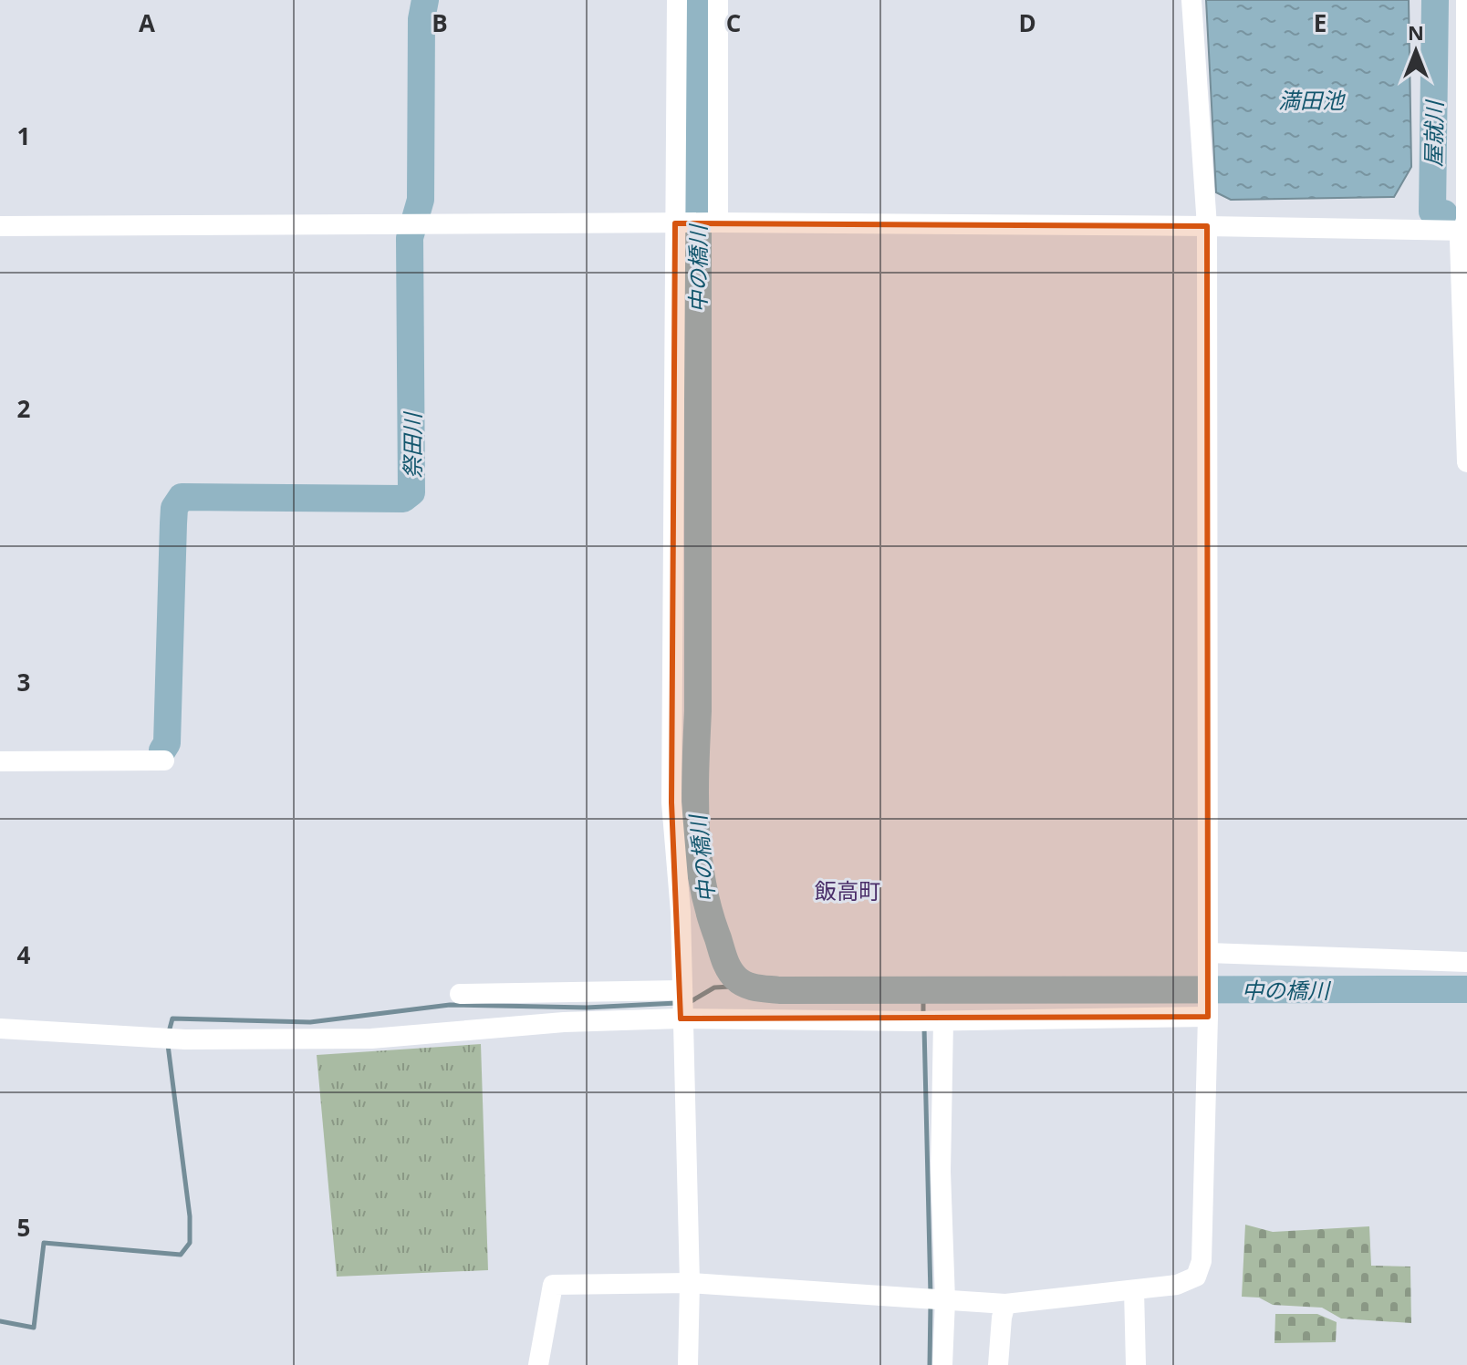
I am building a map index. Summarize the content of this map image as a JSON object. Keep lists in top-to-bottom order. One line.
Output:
{"districts":["飯高町"],"water":["満田池","屋就川","中の橋川","祭田川"],"north":"top","grid":{"columns":["A","B","C","D","E"],"rows":["1","2","3","4","5"]}}
